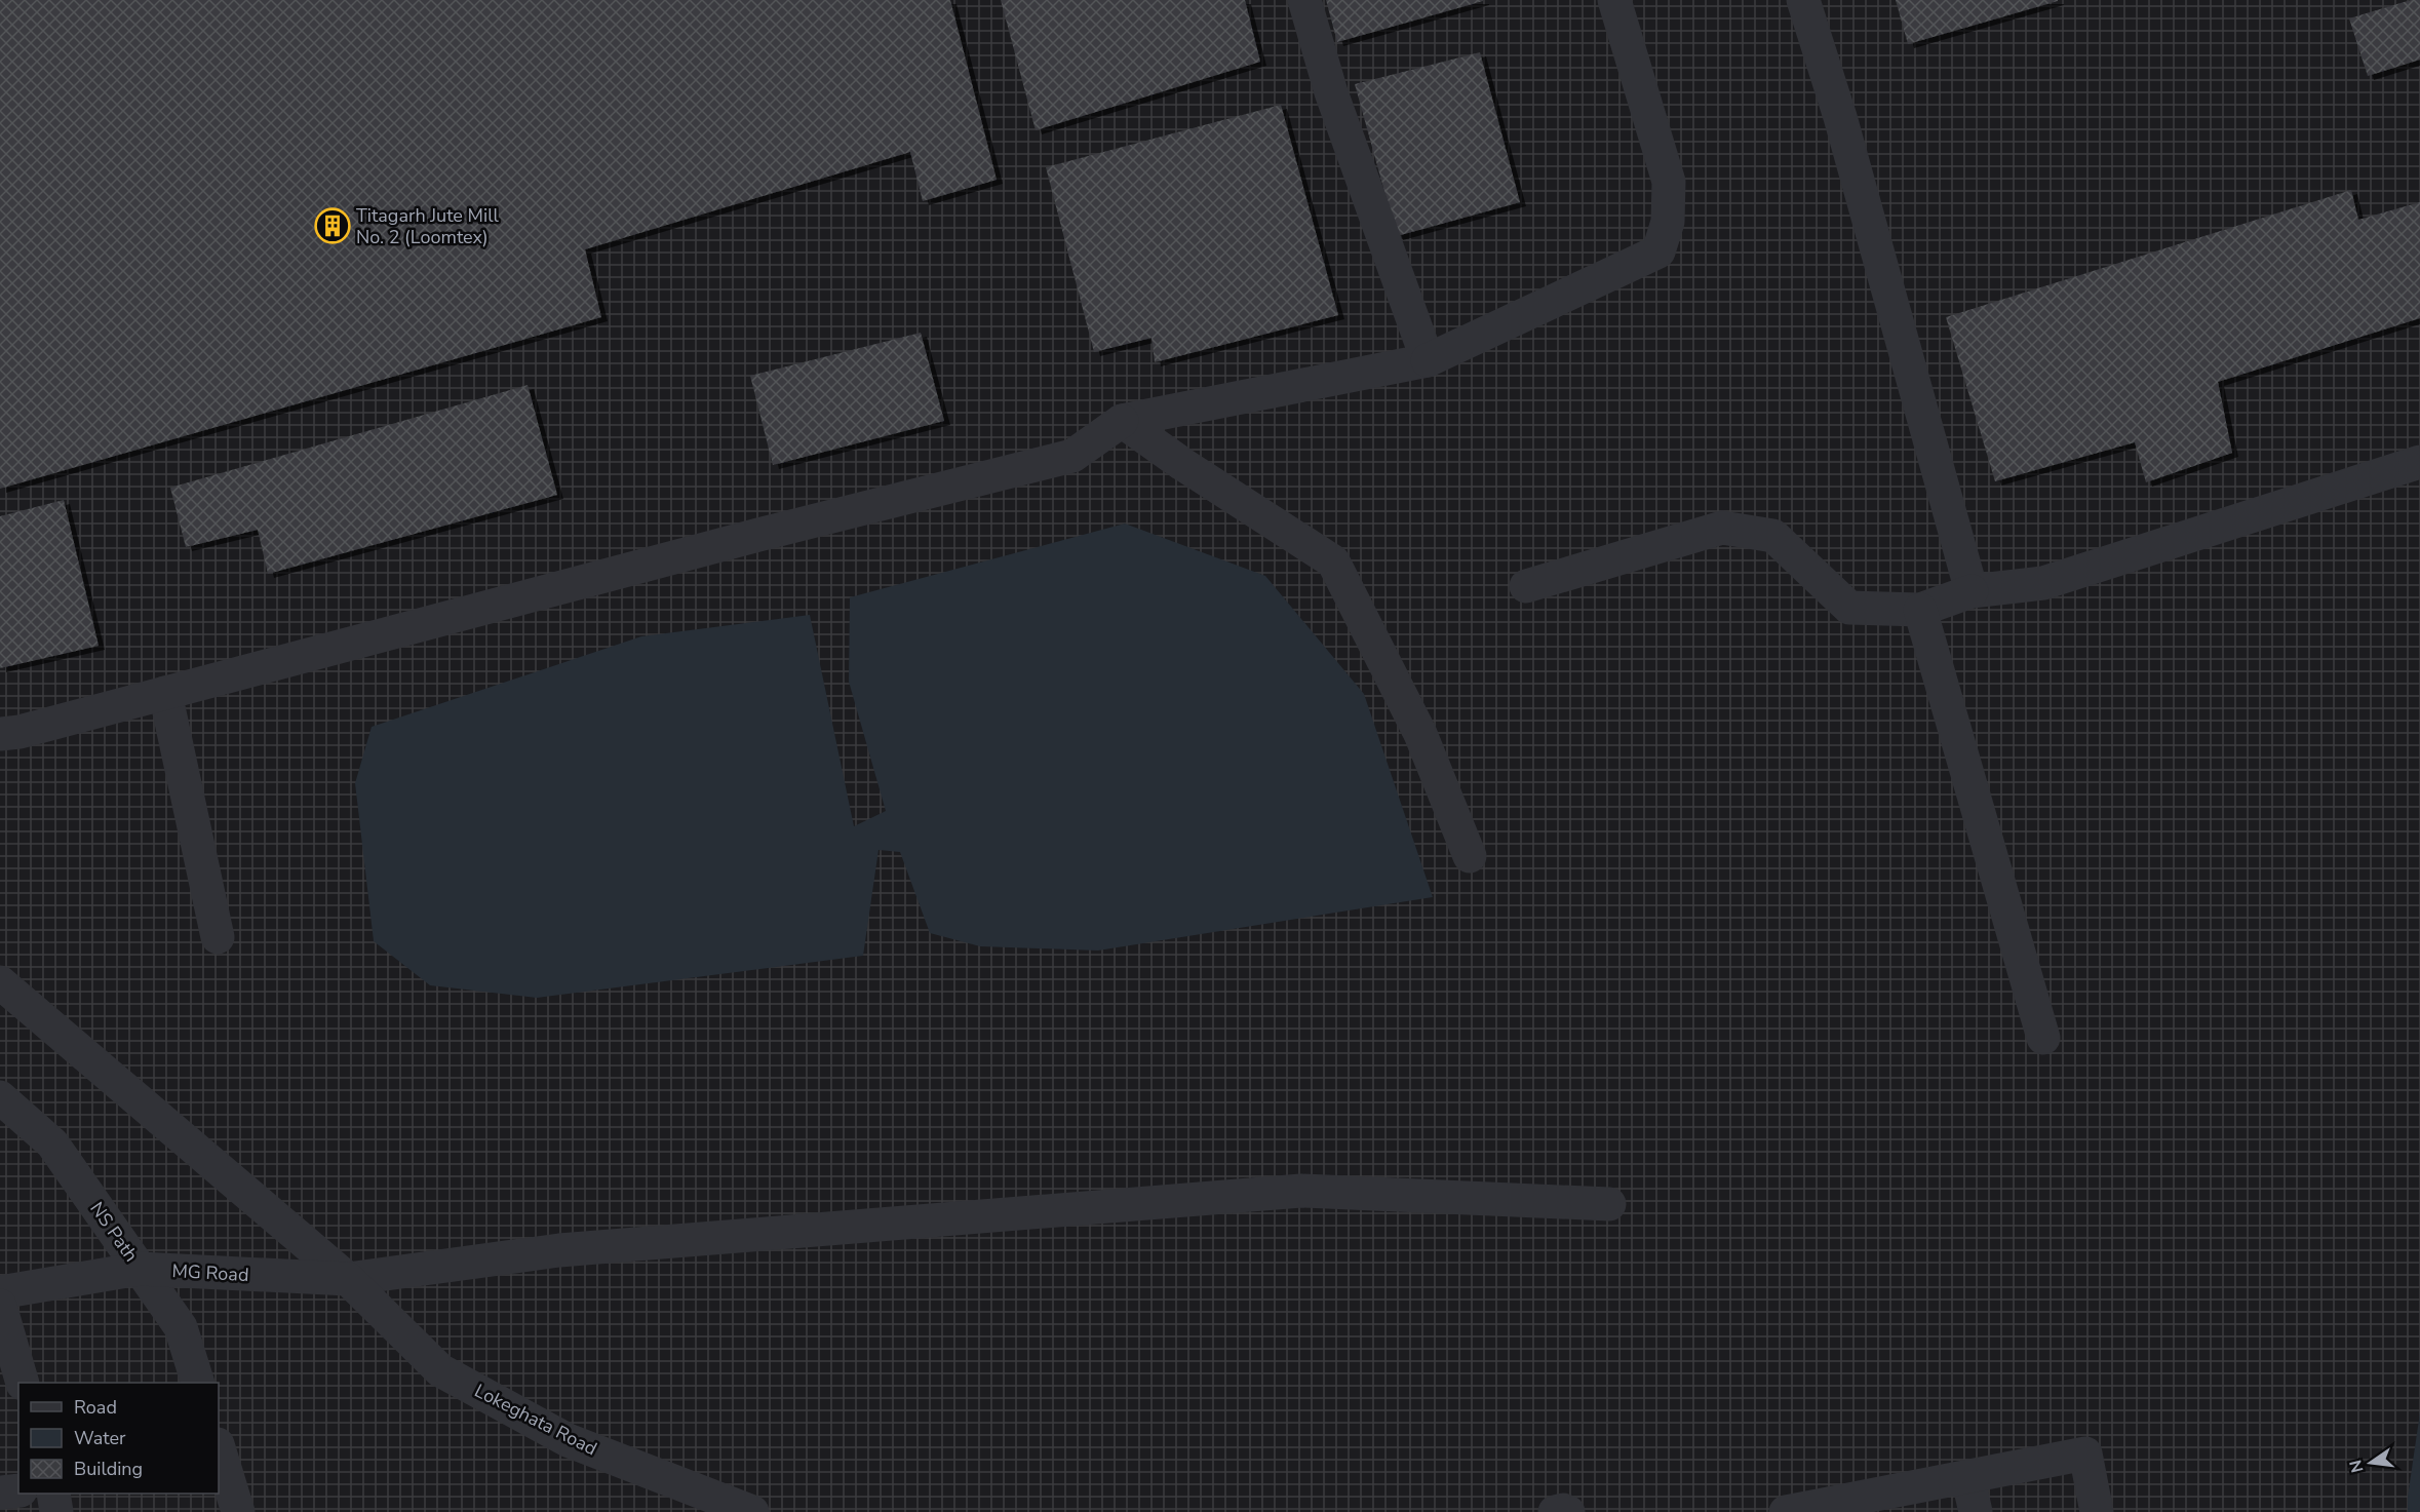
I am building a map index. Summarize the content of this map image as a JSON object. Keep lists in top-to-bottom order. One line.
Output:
{"streets":{"street":["NS Path","MG Road","Lokeghata Road"]},"crossings":[["NS Path","MG Road"],["MG Road","Lokeghata Road"]],"places":{"building":["Titagarh Jute Mill No. 2 (Loomtex)"]},"legend":["Road","Water","Building"],"north":"left"}
